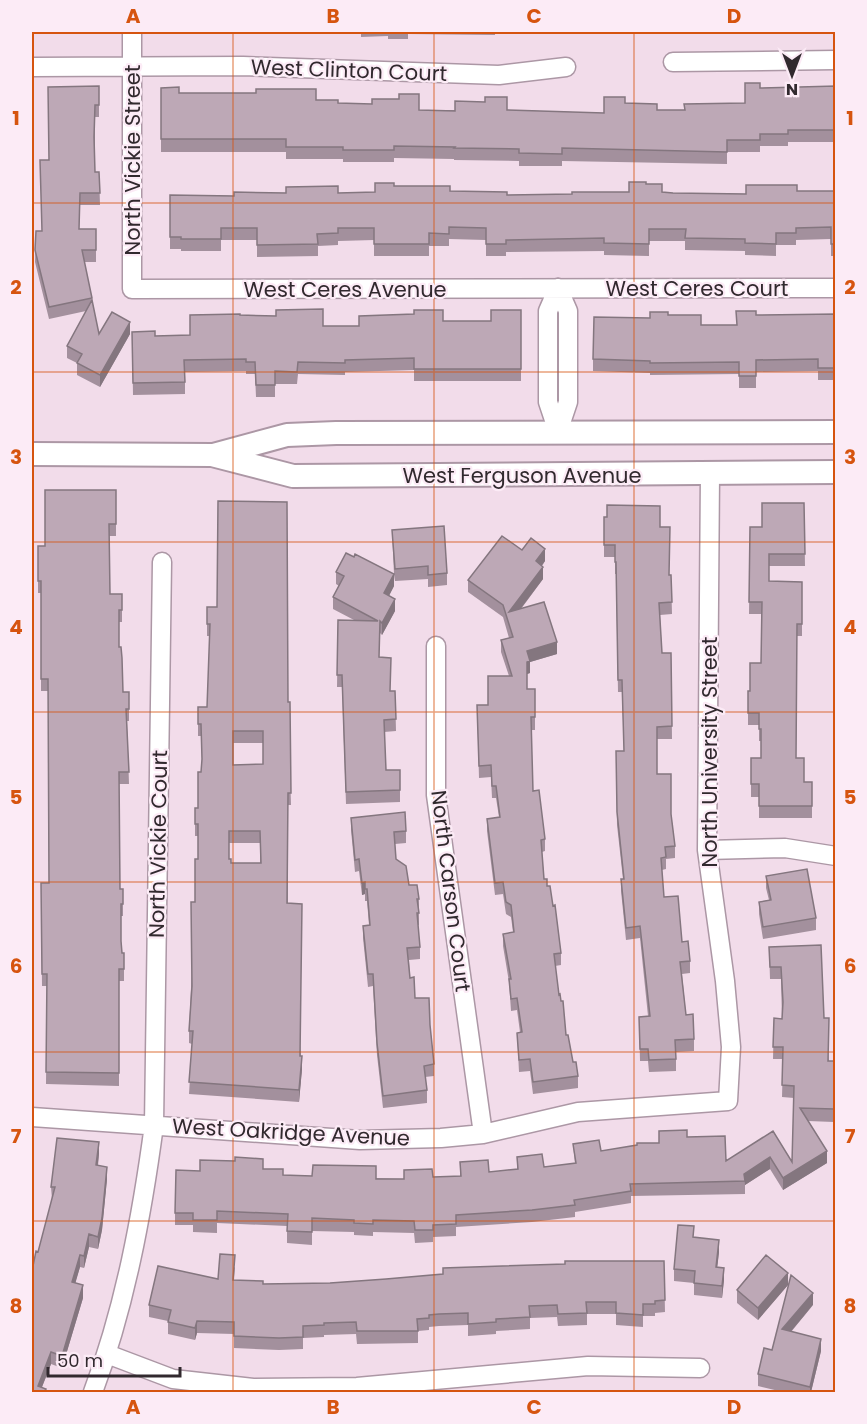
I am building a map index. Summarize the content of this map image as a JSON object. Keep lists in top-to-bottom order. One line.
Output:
{"streets":{"street":["West Clinton Court","North Vickie Street","West Ceres Court","West Ceres Avenue","West Ferguson Avenue","North University Street","North Vickie Court","North Carson Court","West Oakridge Avenue"]},"crossings":[["West Clinton Court","North Vickie Street"],["North Vickie Street","West Ceres Avenue"],["West Ceres Court","West Ceres Avenue"],["West Ferguson Avenue","North University Street"],["North University Street","West Oakridge Avenue"],["North Vickie Court","West Oakridge Avenue"],["North Carson Court","West Oakridge Avenue"]],"scale_bar":"50 m","north":"bottom","grid":{"columns":["A","B","C","D"],"rows":["1","2","3","4","5","6","7","8"]}}
